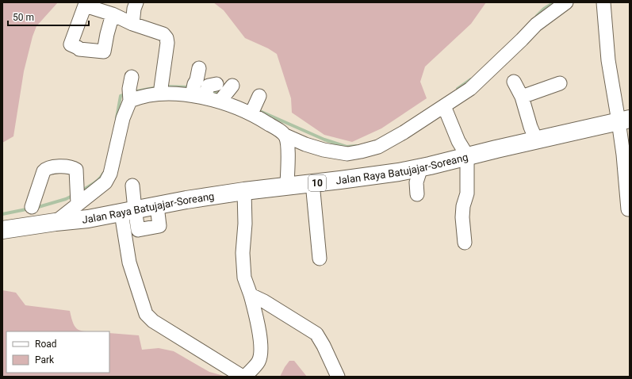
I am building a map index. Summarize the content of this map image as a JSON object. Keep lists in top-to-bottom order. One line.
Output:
{"streets":{"highway":["Jalan Raya Batujajar-Soreang","10"]},"legend":["Road","Park"],"scale_bar":"50 m"}
